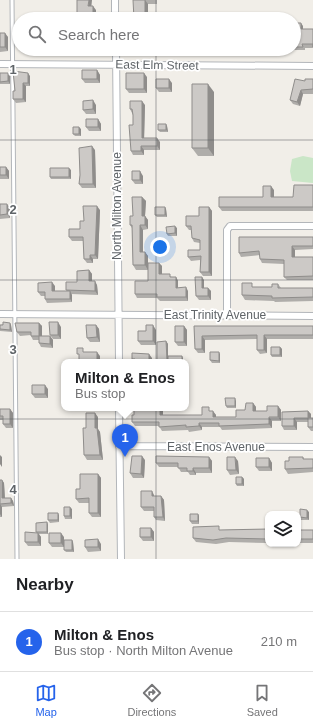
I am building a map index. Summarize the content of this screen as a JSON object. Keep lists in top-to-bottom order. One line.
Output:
{"streets":{"street":["East Elm Street","North Milton Avenue","East Trinity Avenue","East Enos Avenue"]},"crossings":[["East Elm Street","North Milton Avenue"],["North Milton Avenue","East Trinity Avenue"]],"page":{"search":"Search here","popup":["Milton & Enos","Bus stop"],"pins":"1","heading":"Nearby","list":[{"mark":"1","name":"Milton & Enos","note":"Bus stop · North Milton Avenue","value":"210 m"}],"nav":["Map","Directions","Saved"]},"grid":{"rows":["1","2","3","4"]}}
